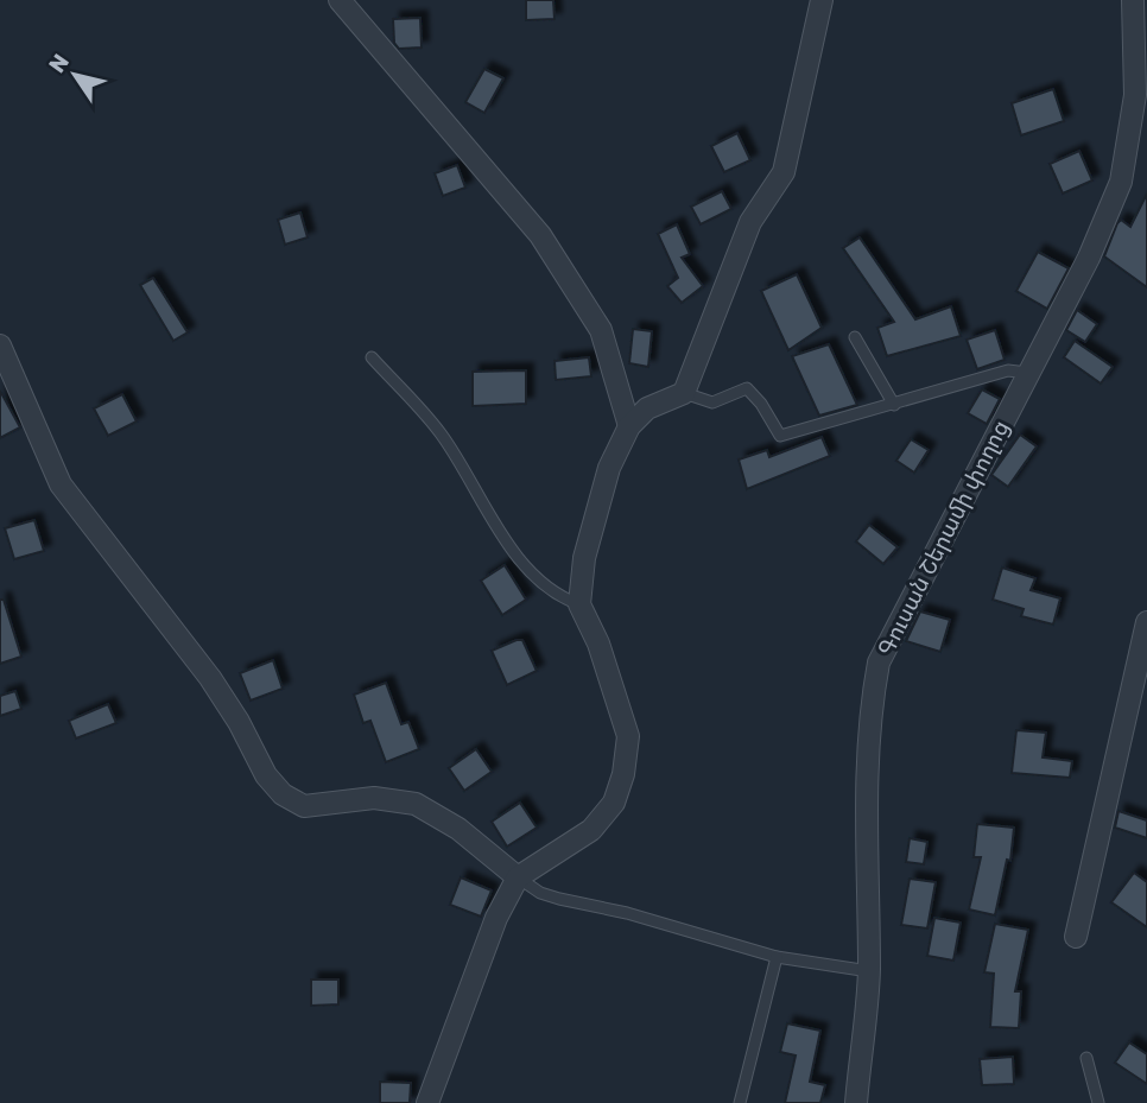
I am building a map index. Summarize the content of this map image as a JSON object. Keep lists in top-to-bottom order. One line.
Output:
{"streets":{"street":["Գուսան Շերամի փողոց"]},"north":"top left"}
